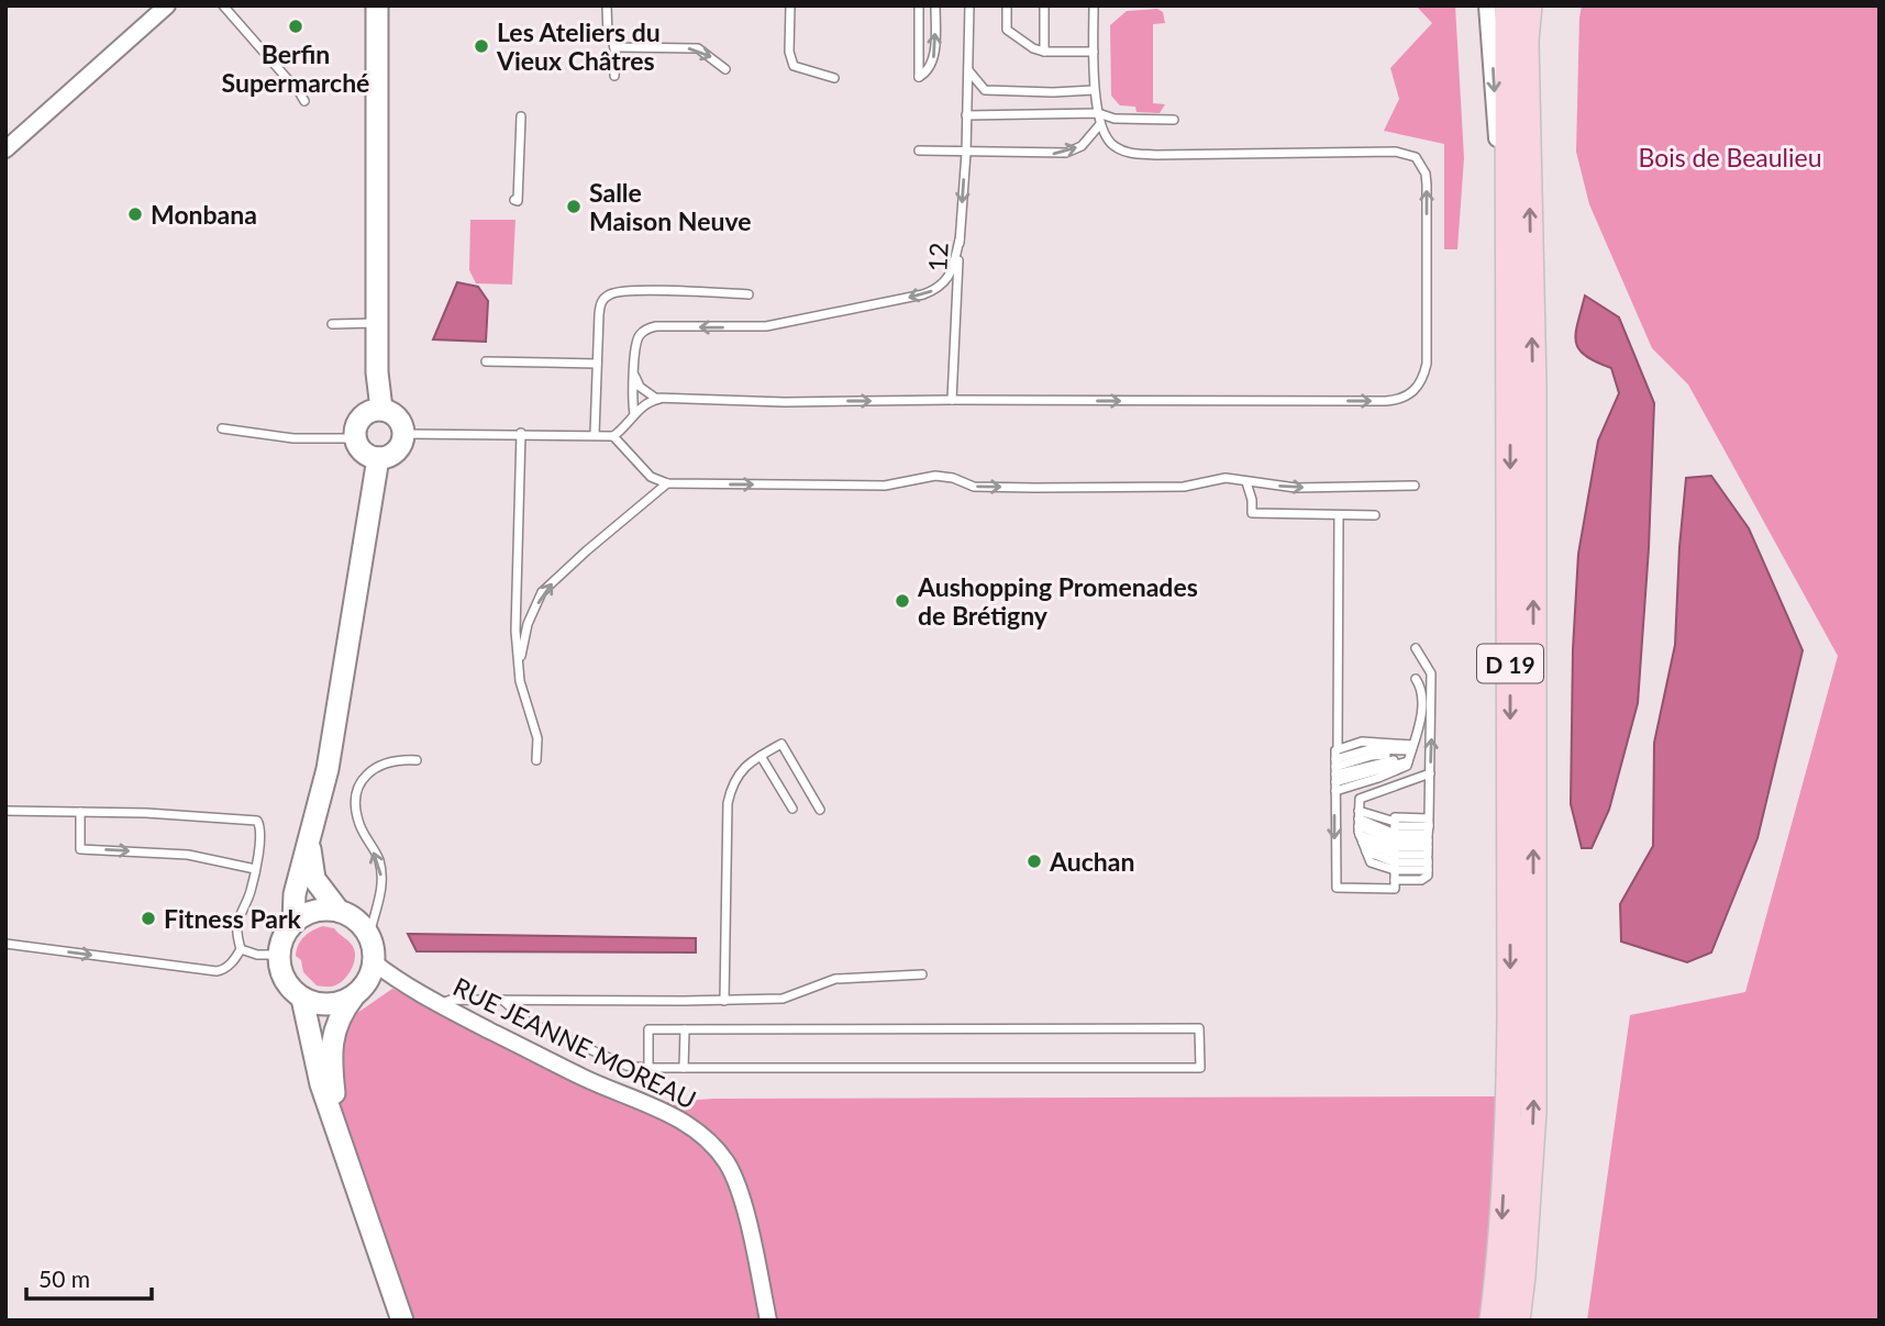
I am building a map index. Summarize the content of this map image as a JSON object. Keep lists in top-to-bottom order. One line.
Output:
{"streets":{"main road":["D 19"],"street":["RUE JEANNE MOREAU"],"lane":["12"]},"parks":["Bois de Beaulieu"],"places":["Berfin Supermarché","Les Ateliers du Vieux Châtres","Salle Maison Neuve","Monbana","Aushopping Promenades de Brétigny","Auchan","Fitness Park"],"scale_bar":"50 m"}
